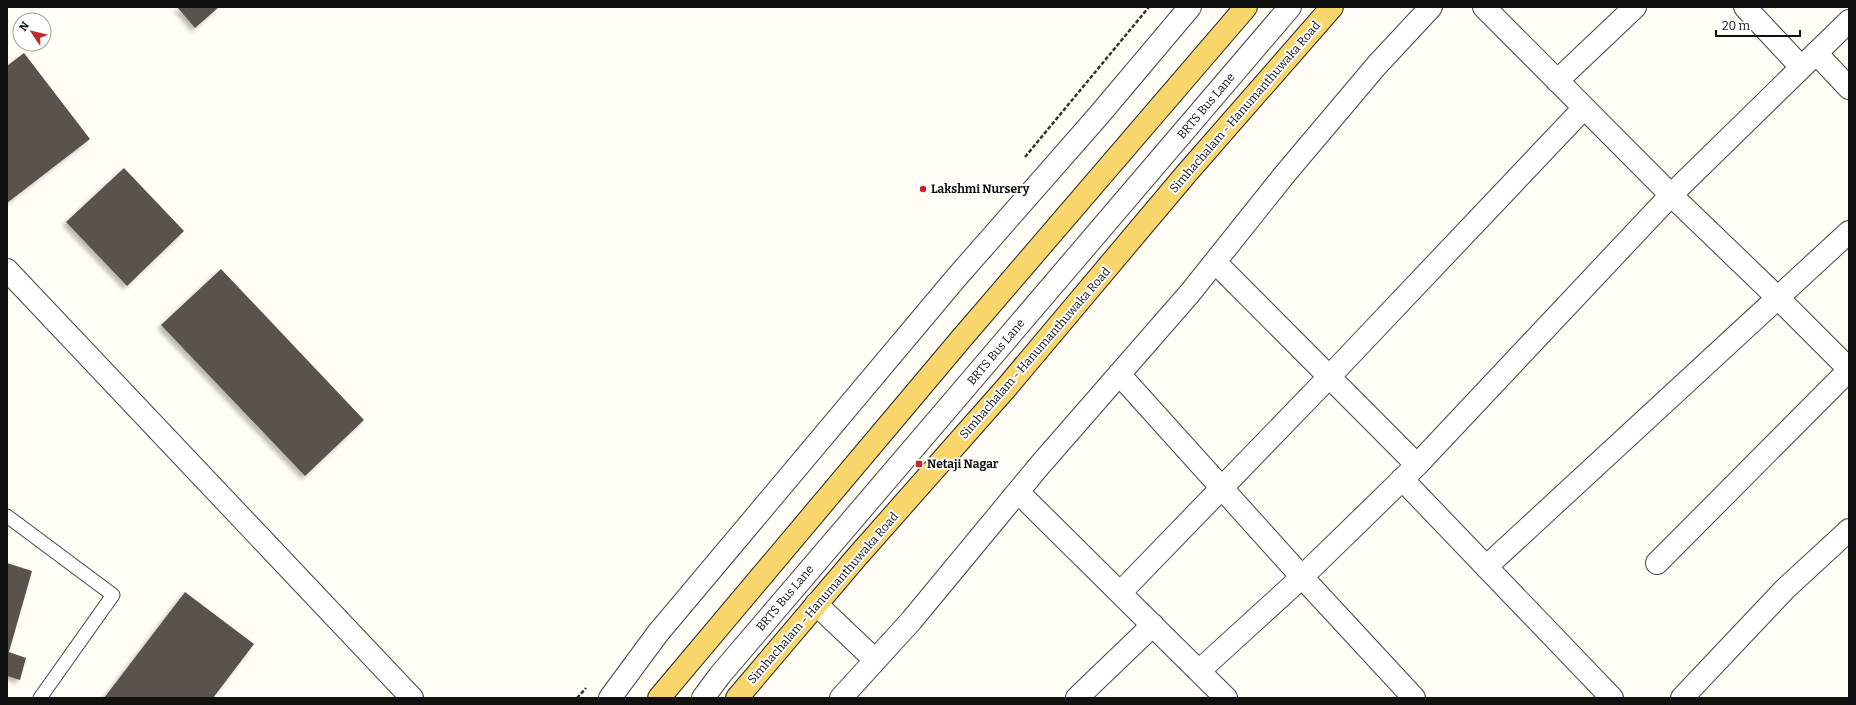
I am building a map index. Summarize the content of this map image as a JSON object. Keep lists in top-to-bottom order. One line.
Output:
{"streets":{"main road":["Simhachalam - Hanumanthuwaka Road"],"street":["BRTS Bus Lane"]},"places":{"other":["Lakshmi Nursery"],"transit":["Netaji Nagar"]},"scale_bar":"20 m","north":"top left"}
